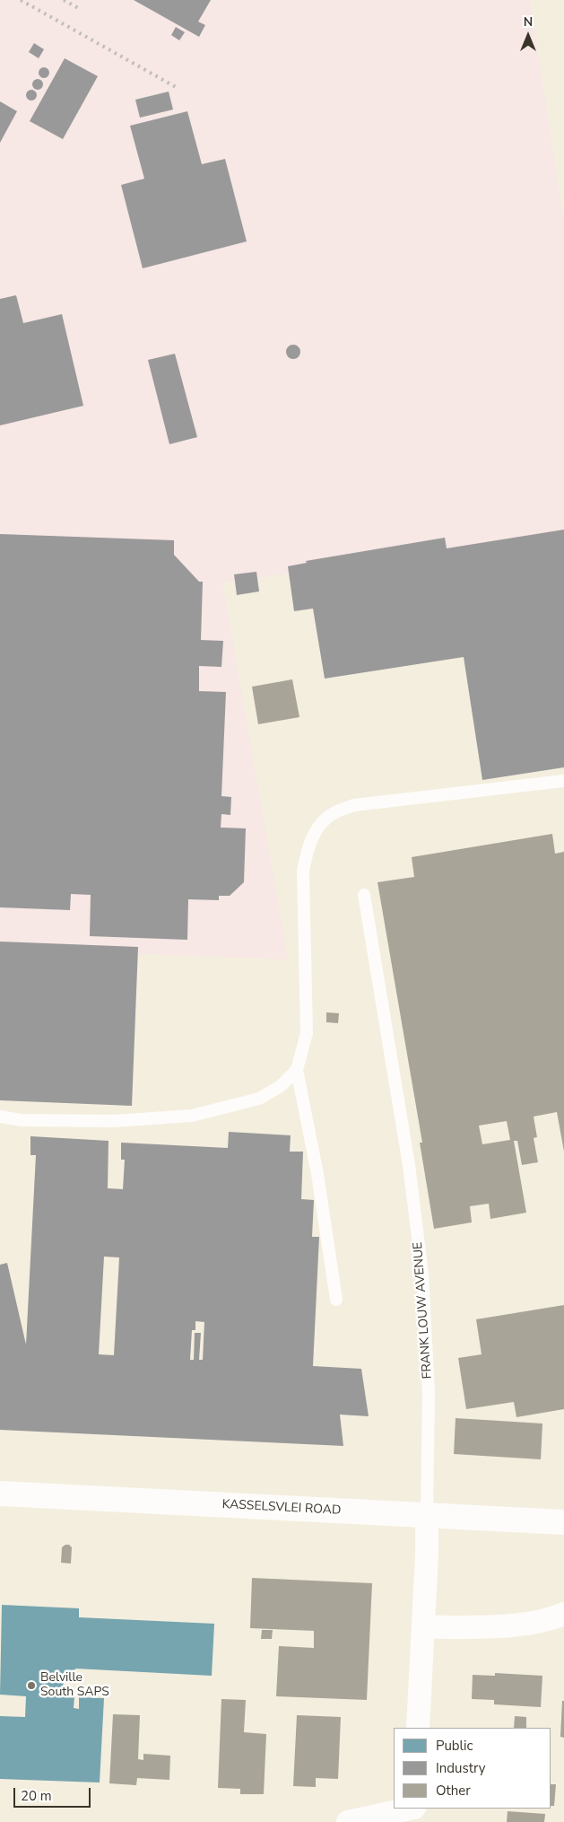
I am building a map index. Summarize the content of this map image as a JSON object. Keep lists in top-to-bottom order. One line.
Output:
{"streets":{"street":["FRANK LOUW AVENUE","KASSELSVLEI ROAD"]},"crossings":[["FRANK LOUW AVENUE","KASSELSVLEI ROAD"]],"places":["Belville South SAPS"],"legend":["Public","Industry","Other"],"scale_bar":"20 m","north":"top"}
